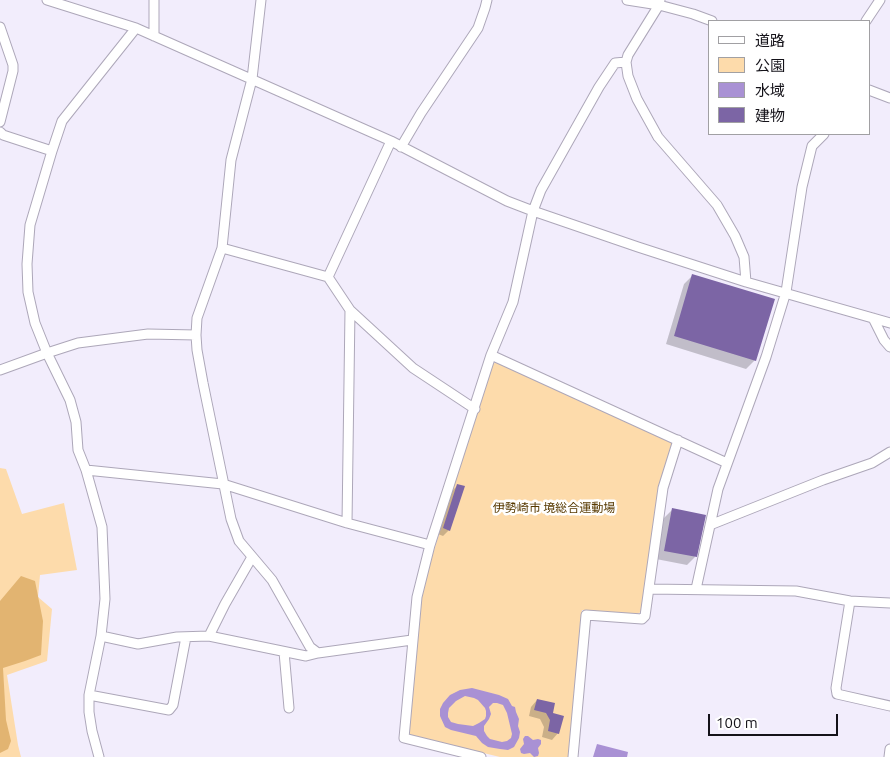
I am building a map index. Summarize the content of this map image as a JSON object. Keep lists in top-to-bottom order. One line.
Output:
{"parks":["伊勢崎市 境総合運動場"],"legend":["道路","公園","水域","建物"],"scale_bar":"100 m"}
